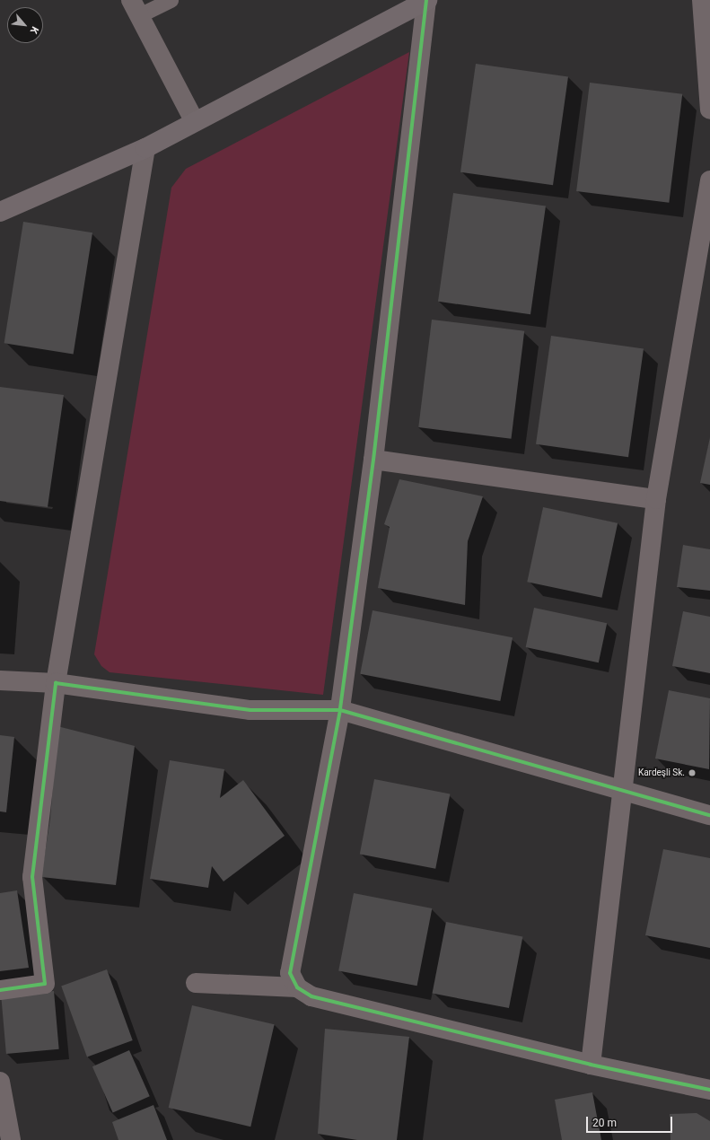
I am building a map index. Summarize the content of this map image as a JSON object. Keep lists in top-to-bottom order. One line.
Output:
{"places":["Kardeşli Sk."],"scale_bar":"20 m","north":"bottom right"}
